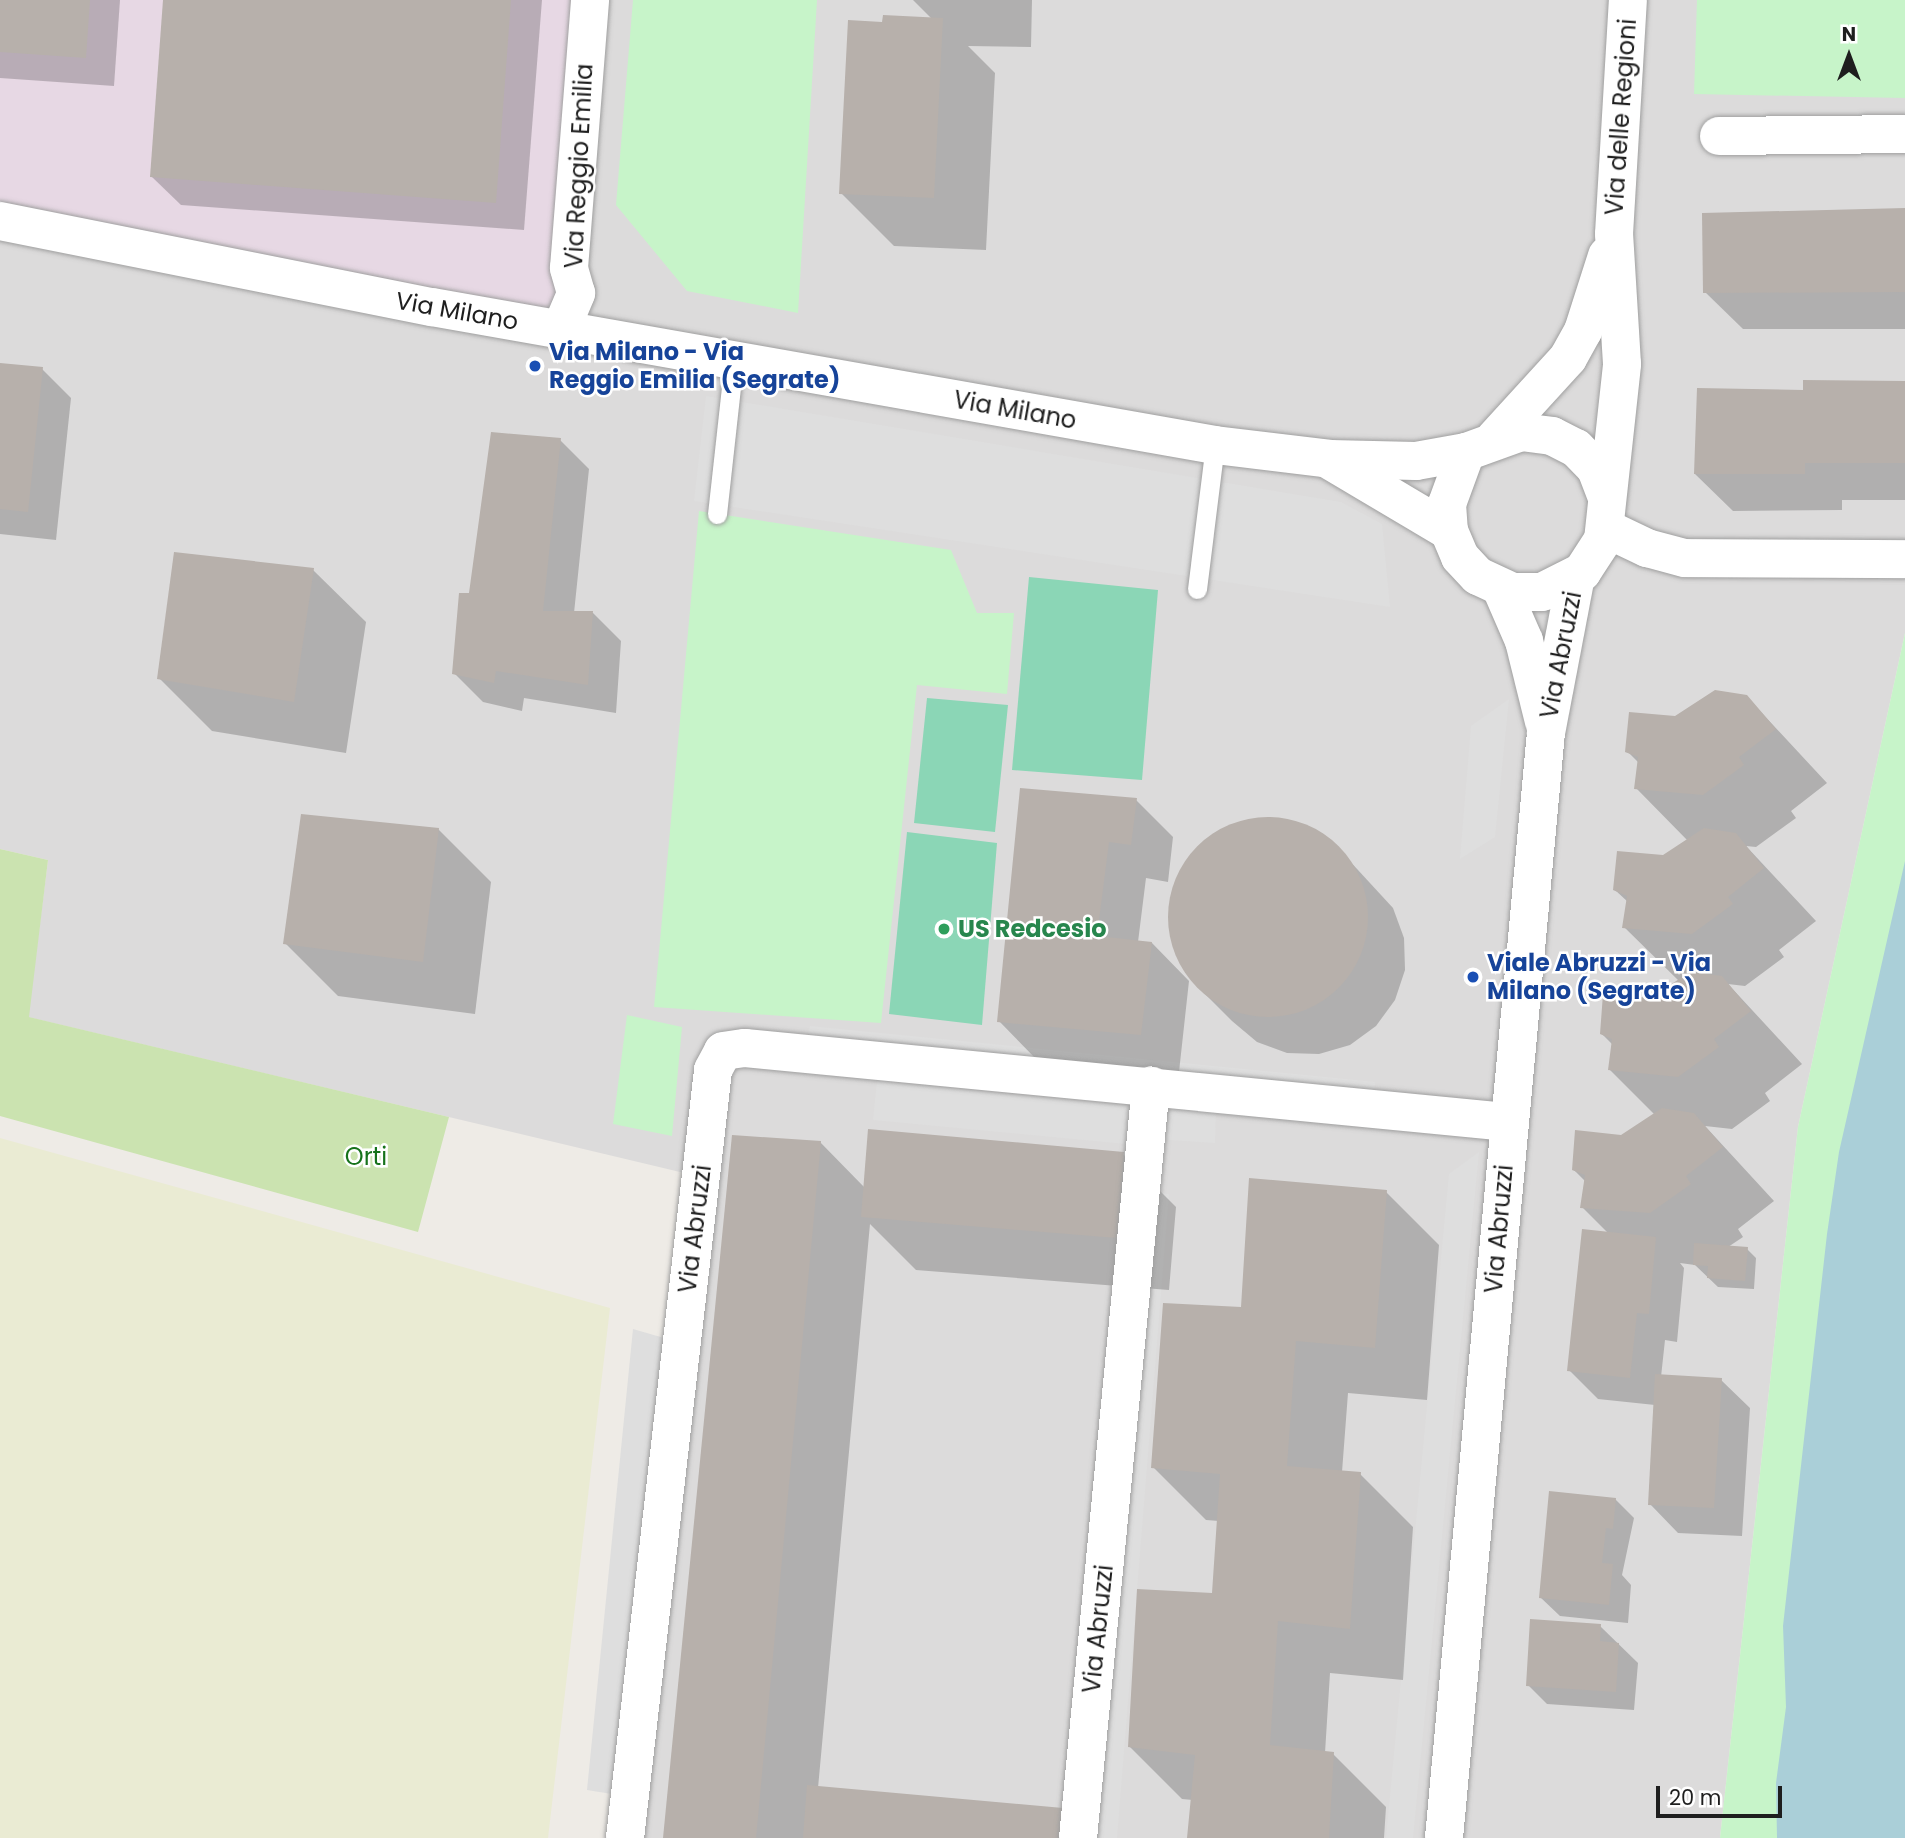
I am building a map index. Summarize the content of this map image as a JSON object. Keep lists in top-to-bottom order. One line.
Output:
{"streets":{"street":["Via delle Regioni","Via Reggio Emilia","Via Milano","Via Abruzzi"]},"crossings":[["Via Reggio Emilia","Via Milano"],["Via Milano","Via Abruzzi"]],"parks":["Orti"],"places":["Via Milano - Via Reggio Emilia (Segrate)","US Redcesio","Viale Abruzzi - Via Milano (Segrate)"],"scale_bar":"20 m","north":"top"}
